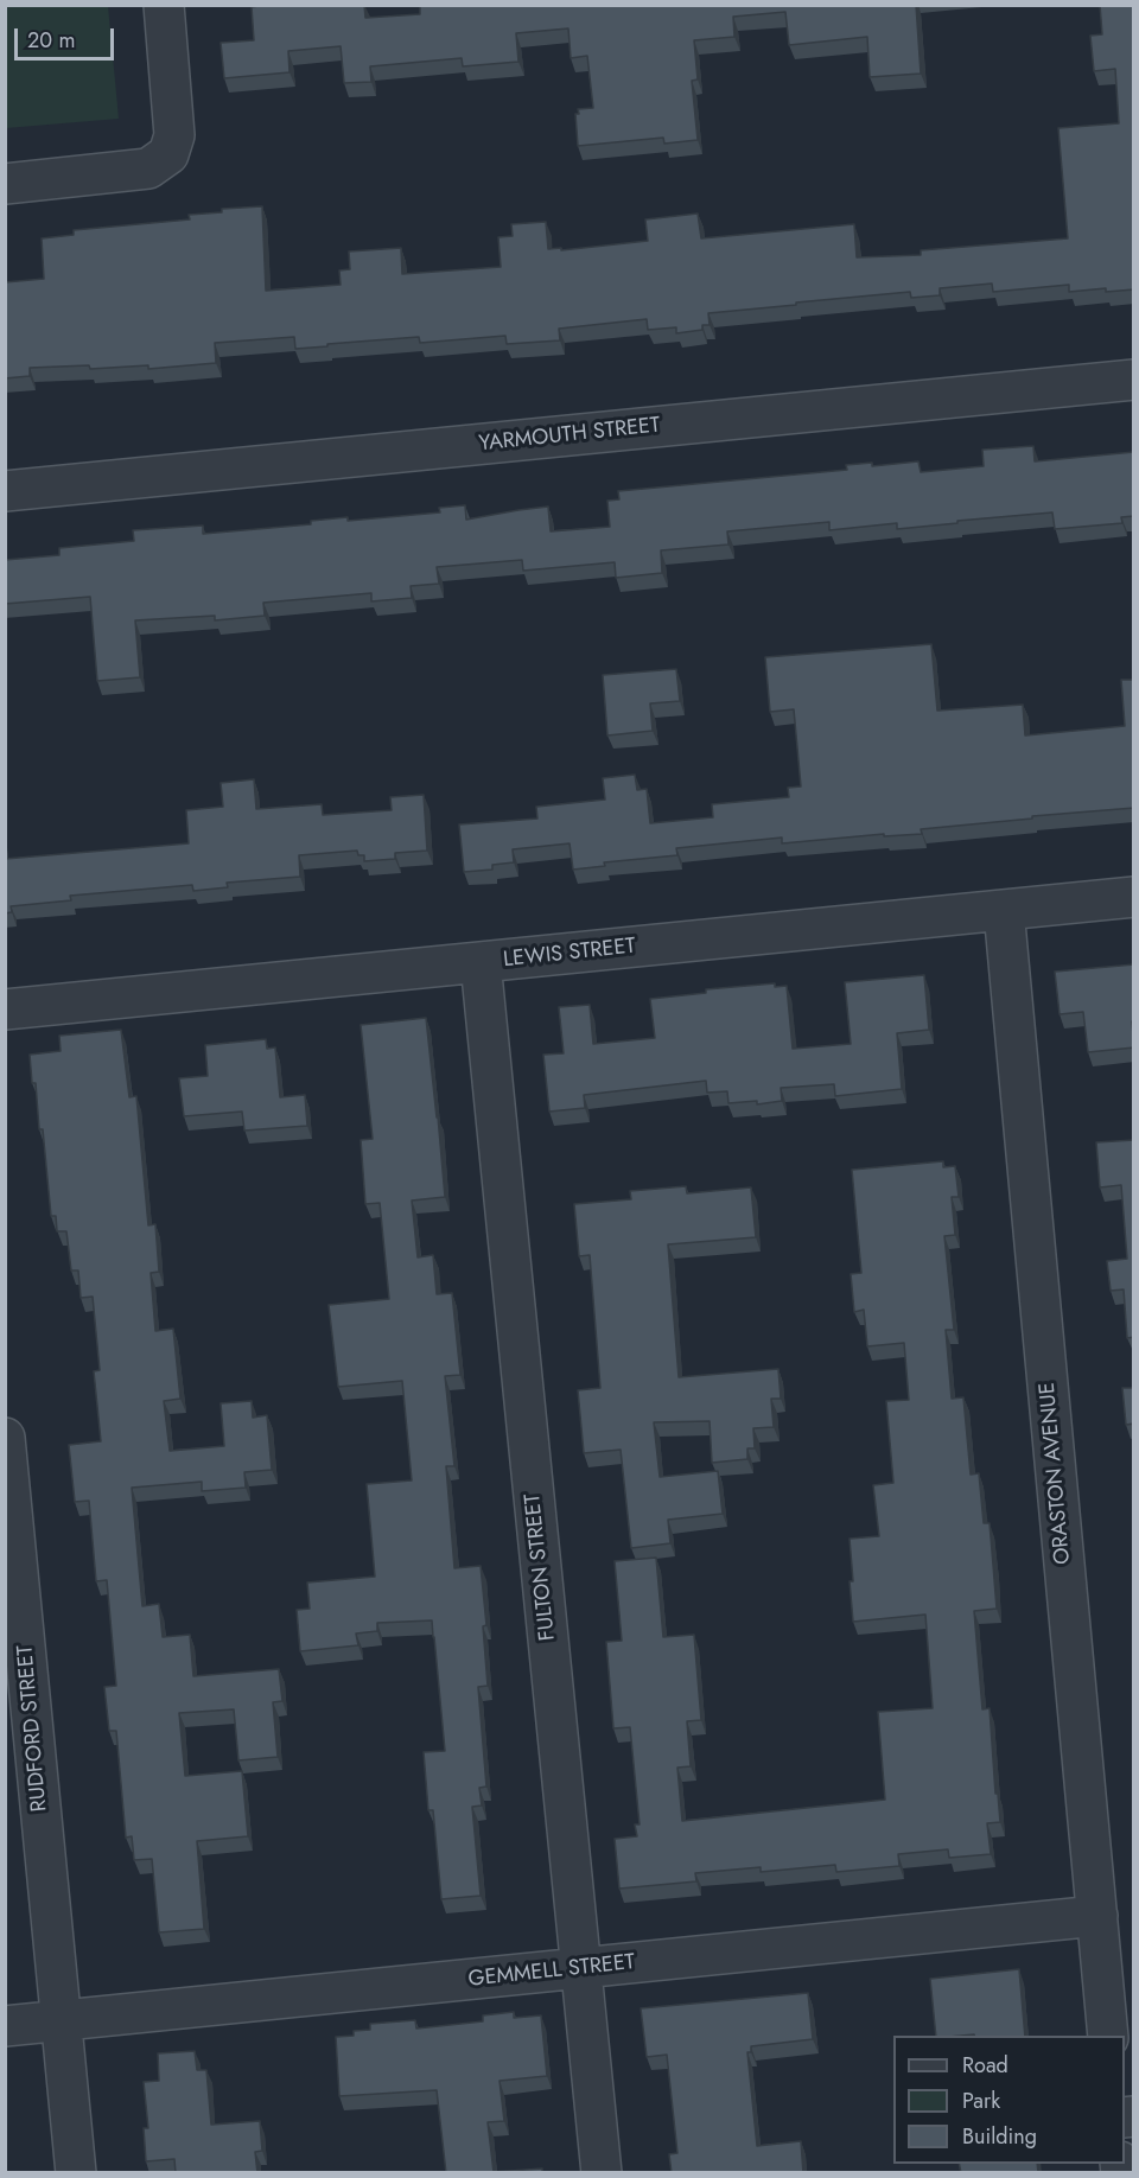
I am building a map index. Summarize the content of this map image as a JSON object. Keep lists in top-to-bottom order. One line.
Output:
{"streets":{"street":["YARMOUTH STREET","LEWIS STREET","ORASTON AVENUE","FULTON STREET","RUDFORD STREET","GEMMELL STREET"]},"crossings":[["LEWIS STREET","ORASTON AVENUE"],["LEWIS STREET","FULTON STREET"],["ORASTON AVENUE","GEMMELL STREET"],["FULTON STREET","GEMMELL STREET"],["RUDFORD STREET","GEMMELL STREET"]],"legend":["Road","Park","Building"],"scale_bar":"20 m"}
